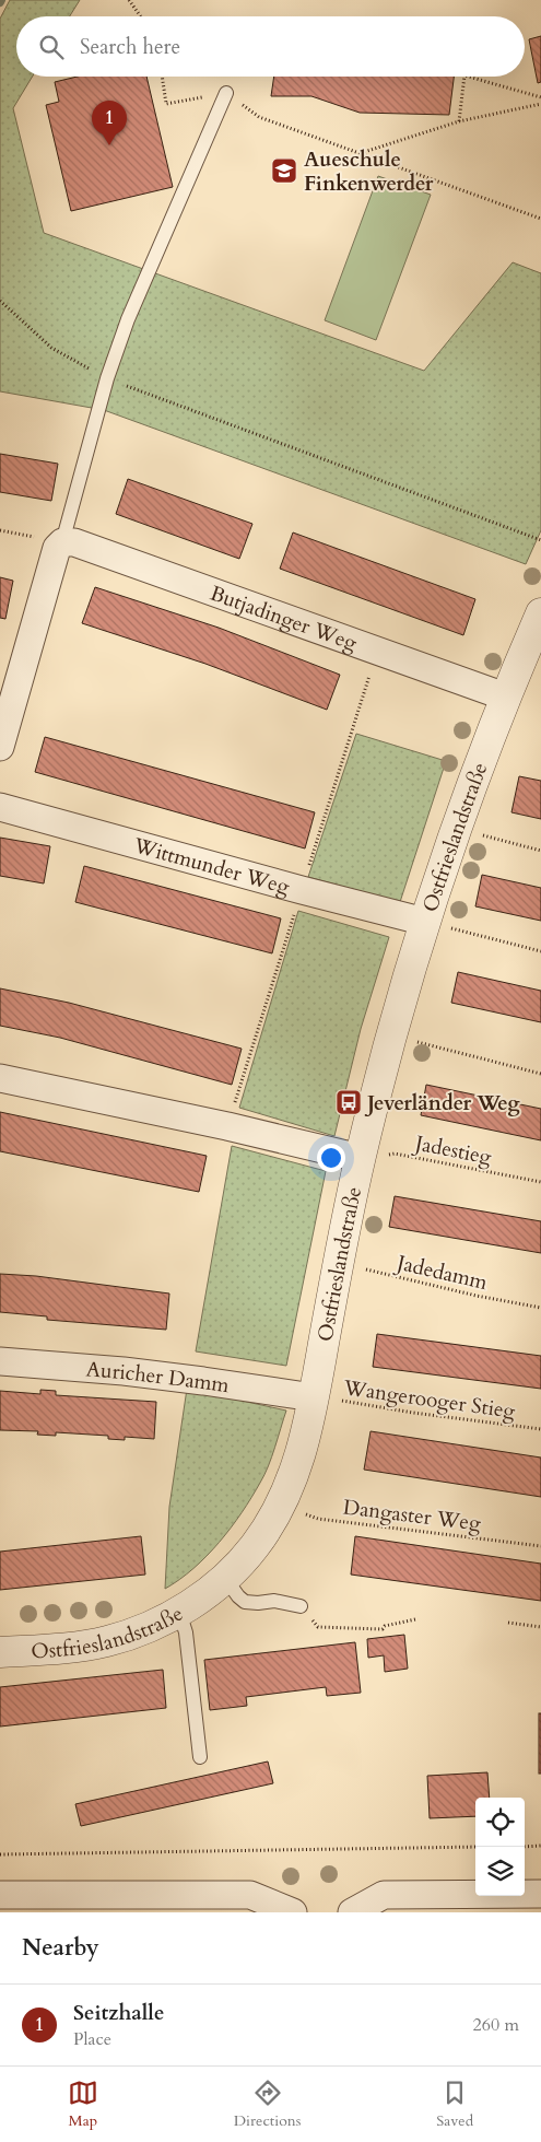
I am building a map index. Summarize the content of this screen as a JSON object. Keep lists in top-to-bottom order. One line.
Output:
{"streets":{"street":["Butjadinger Weg","Ostfrieslandstraße","Wittmunder Weg","Auricher Damm"],"path":["Jadestieg","Jadedamm","Wangerooger Stieg","Dangaster Weg"]},"crossings":[["Butjadinger Weg","Ostfrieslandstraße"],["Ostfrieslandstraße","Wittmunder Weg"],["Ostfrieslandstraße","Jadestieg"],["Ostfrieslandstraße","Jadedamm"],["Ostfrieslandstraße","Auricher Damm"],["Ostfrieslandstraße","Wangerooger Stieg"],["Ostfrieslandstraße","Dangaster Weg"],["Auricher Damm","Wangerooger Stieg"]],"places":{"school or university":["Aueschule Finkenwerder"],"bus stop":["Jeverländer Weg"]},"page":{"search":"Search here","pins":"1","heading":"Nearby","list":[{"mark":"1","name":"Seitzhalle","note":"Place","value":"260 m"}],"nav":["Map","Directions","Saved"]}}
